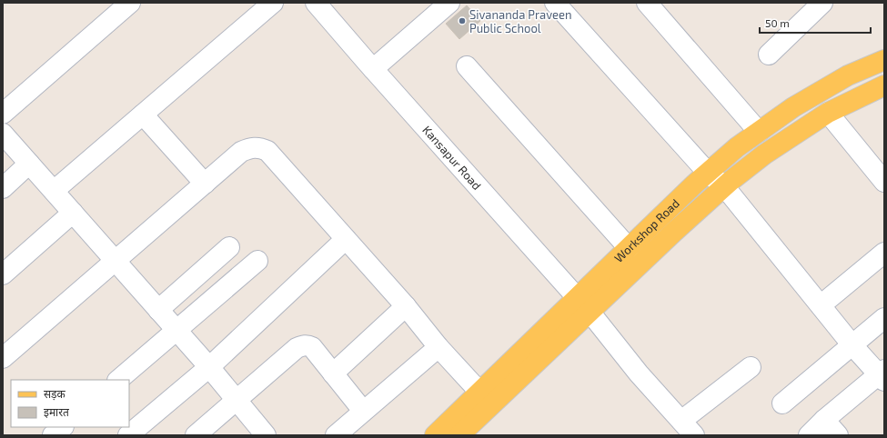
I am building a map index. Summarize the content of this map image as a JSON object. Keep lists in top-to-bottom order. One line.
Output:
{"streets":{"main road":["Workshop Road"],"street":["Kansapur Road"]},"crossings":[["Kansapur Road","Workshop Road"]],"places":["Sivananda Praveen Public School"],"legend":["सड़क","इमारत"],"scale_bar":"50 m"}
